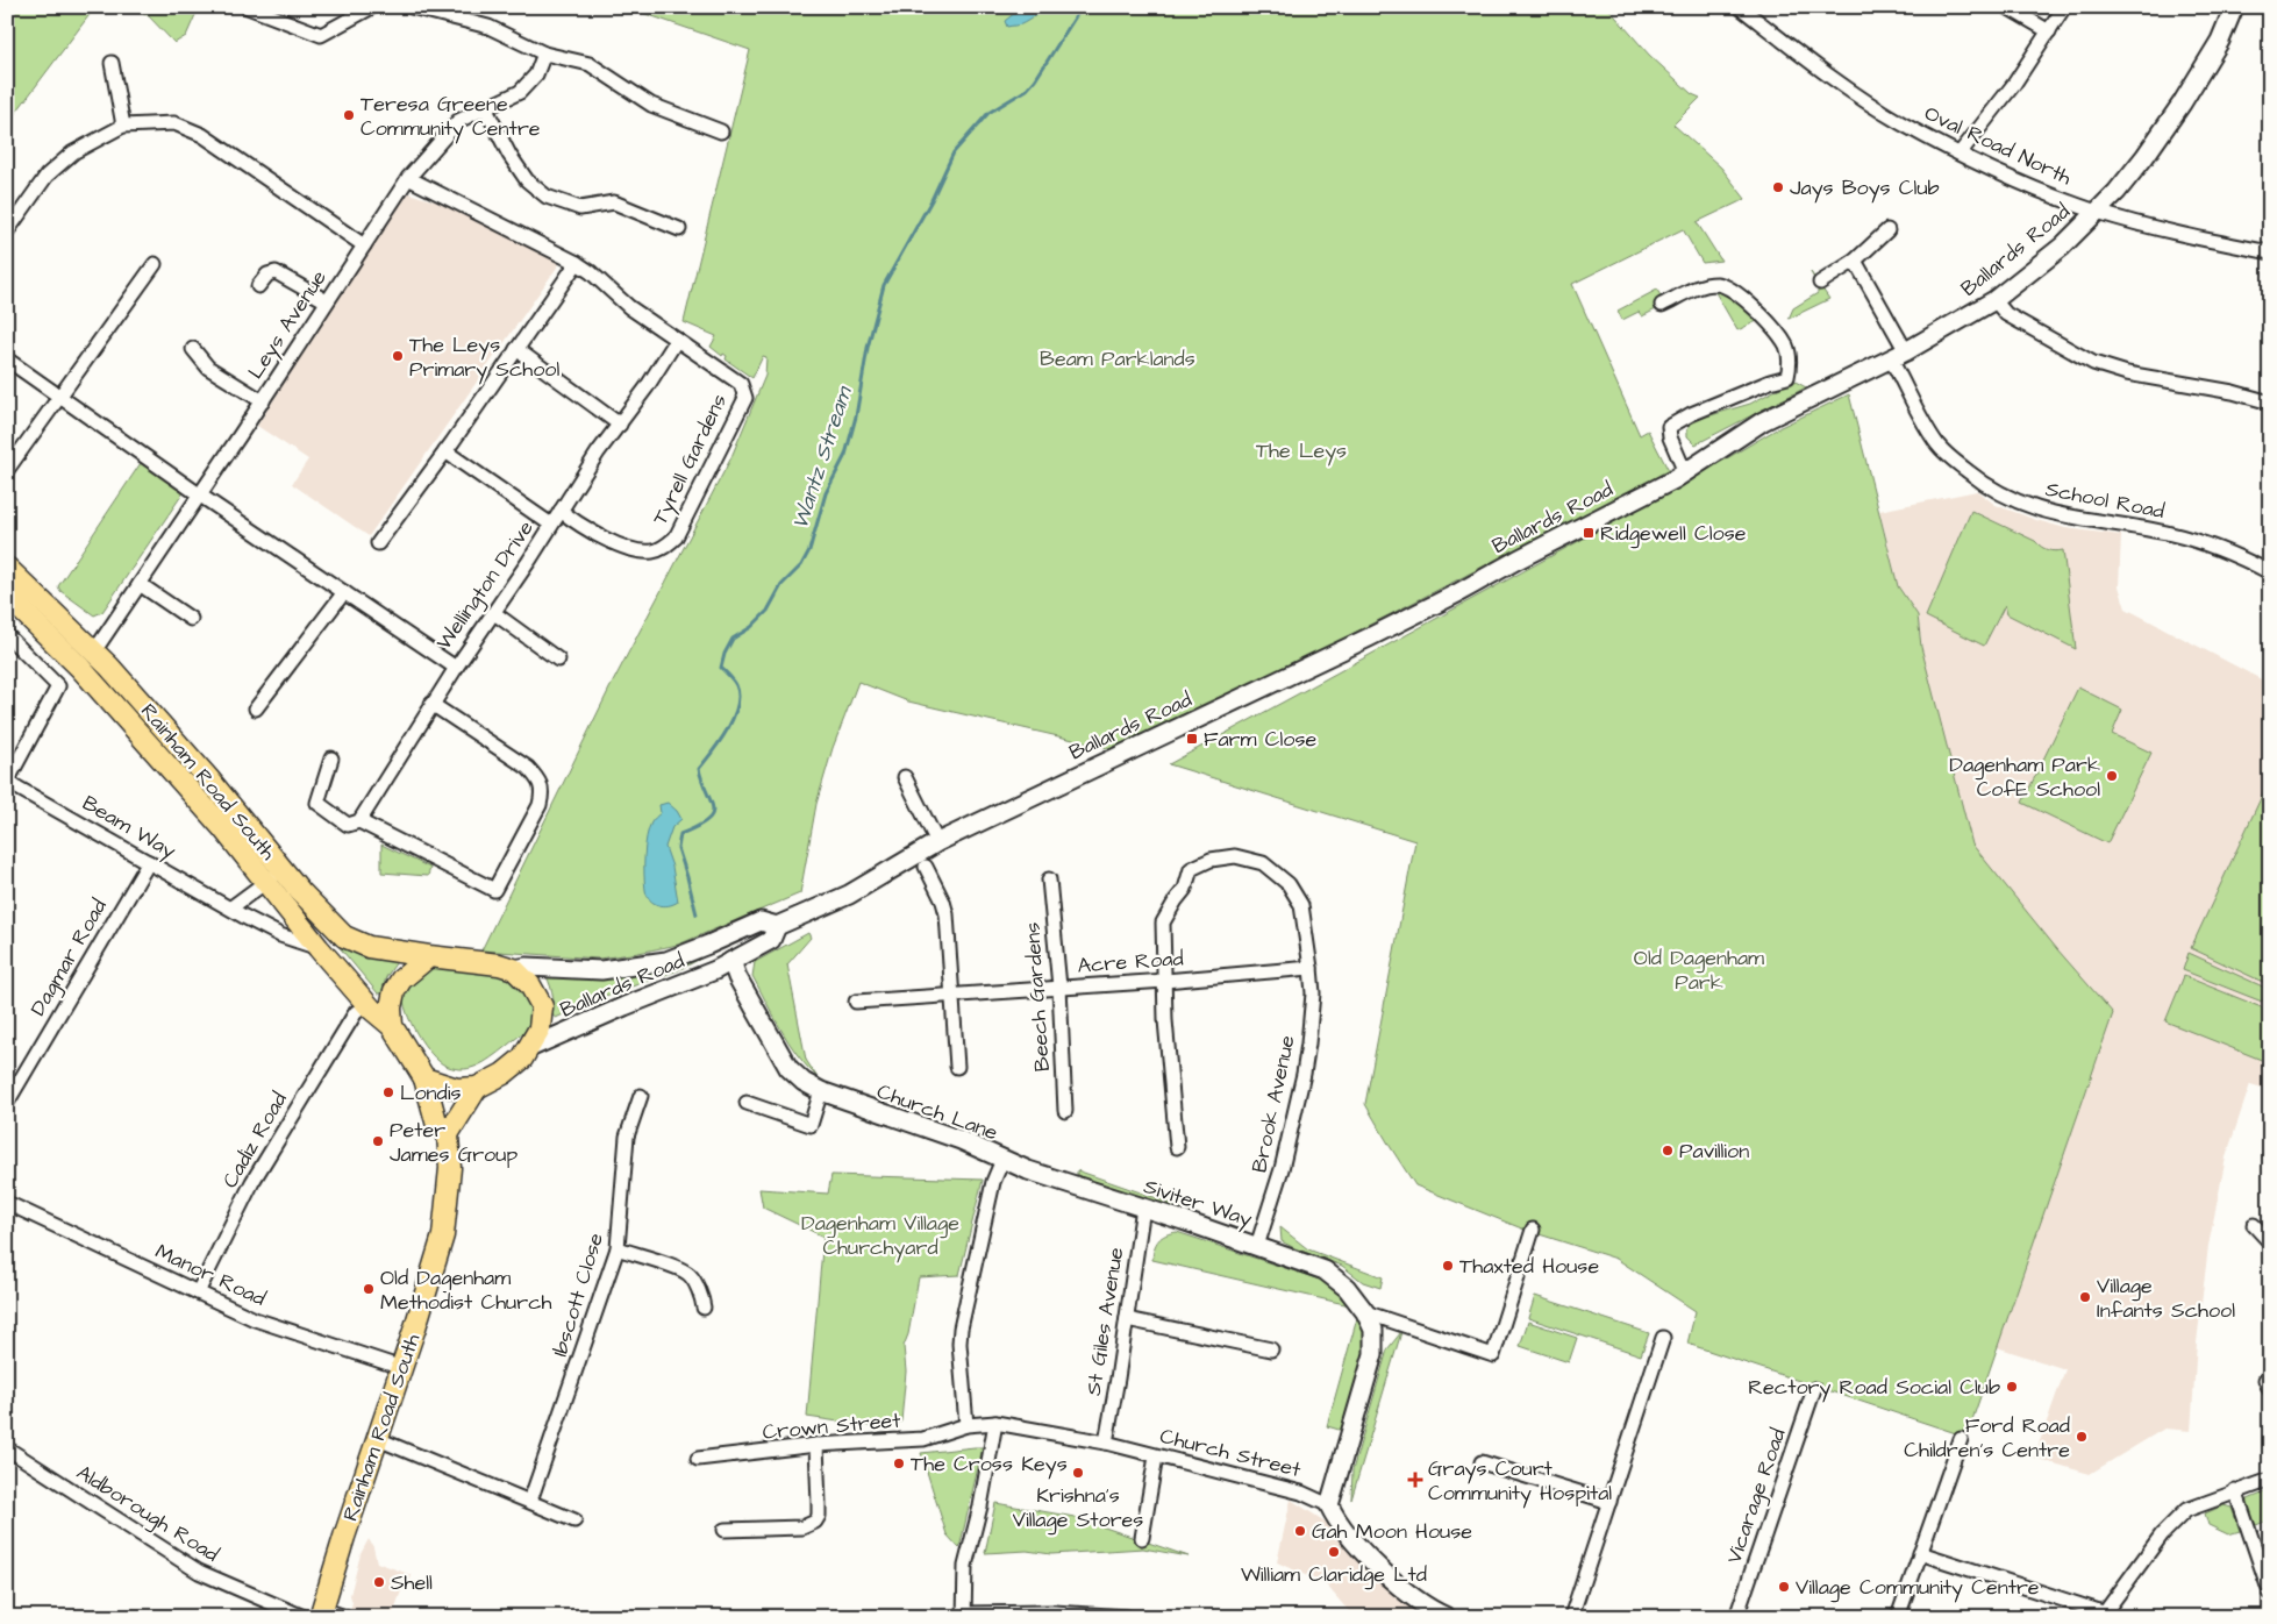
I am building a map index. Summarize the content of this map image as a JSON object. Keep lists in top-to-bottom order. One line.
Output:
{"streets":{"main road":["Ballards Road","Rainham Road South","Church Lane","Siviter Way"],"street":["Oval Road North","Leys Avenue","Tyrell Gardens","School Road","Wellington Drive","Beam Way","Dagmar Road","Acre Road","Beech Gardens","Brook Avenue","Cadiz Road","Manor Road","Ibscott Close","St Giles Avenue","Crown Street","Church Street","Vicarage Road","Aldborough Road"]},"crossings":[["Oval Road North","Ballards Road"],["Ballards Road","School Road"],["Ballards Road","Rainham Road South"],["Ballards Road","Church Lane"],["Leys Avenue","Wellington Drive"],["Leys Avenue","Rainham Road South"],["Tyrell Gardens","Wellington Drive"],["Rainham Road South","Beam Way"],["Rainham Road South","Manor Road"],["Rainham Road South","Aldborough Road"],["Beam Way","Dagmar Road"],["Acre Road","Beech Gardens"],["Acre Road","Brook Avenue"],["Brook Avenue","Siviter Way"],["Church Lane","Siviter Way"],["Church Lane","Crown Street"],["Church Lane","Church Street"],["Cadiz Road","Manor Road"],["Siviter Way","St Giles Avenue"],["Siviter Way","Church Street"],["St Giles Avenue","Church Street"],["Crown Street","Church Street"]],"water":["Wantz Stream"],"parks":["Beam Parklands","The Leys","Old Dagenham Park","Dagenham Village Churchyard"],"places":{"other":["Teresa Greene Community Centre","Jays Boys Club","The Leys Primary School","Dagenham Park CofE School","Londis","Peter James Group","Pavillion","Thaxted House","Old Dagenham Methodist Church","Village Infants School","Rectory Road Social Club","Ford Road Children's Centre","The Cross Keys","Krishna's Village Stores","Gah Moon House","William Claridge Ltd","Shell","Village Community Centre"],"transit":["Ridgewell Close","Farm Close"],"health":["Grays Court Community Hospital"]}}
